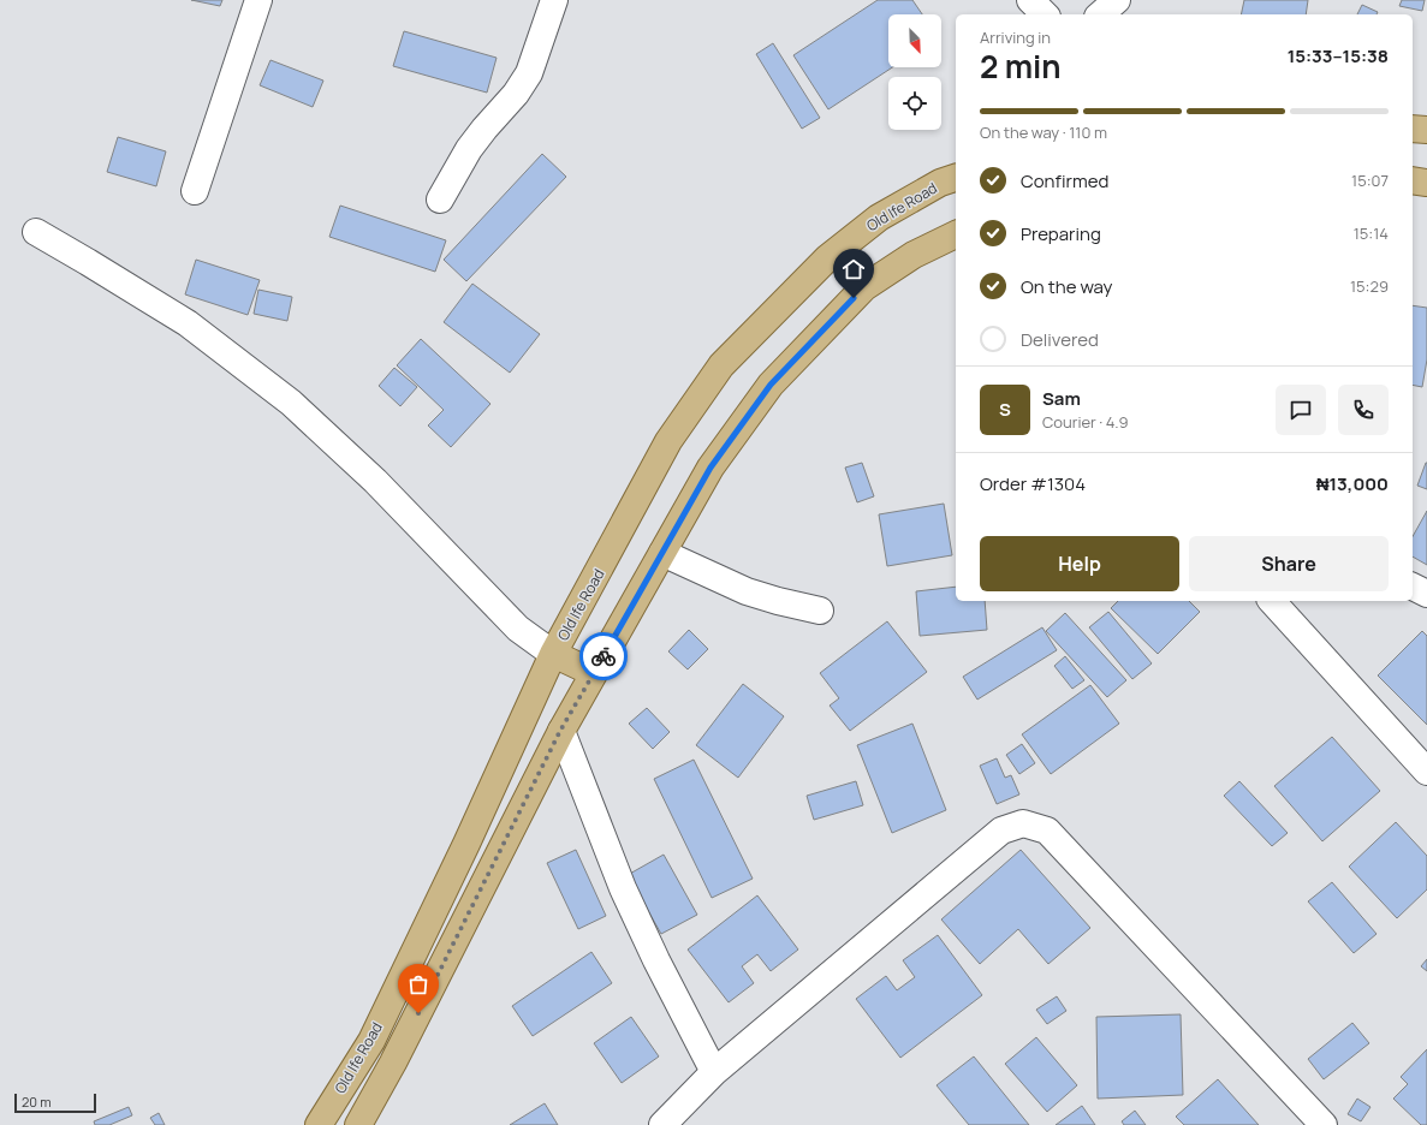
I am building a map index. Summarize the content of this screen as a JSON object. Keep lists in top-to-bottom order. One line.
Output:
{"streets":{"main road":["Old Ife Road"]},"scale_bar":"20 m","north":"bottom right","page":{"heading":["2 min","Arriving in","15:33–15:38"],"panel":["Sam","Courier · 4.9","Order #1304","₦13,000"],"bar":"On the way · 110 m","list":[["Confirmed","15:07"],["Preparing","15:14"],["On the way","15:29"],"Delivered"],"round":"S","buttons":["Help","Share"],"scale":"20 m"}}
